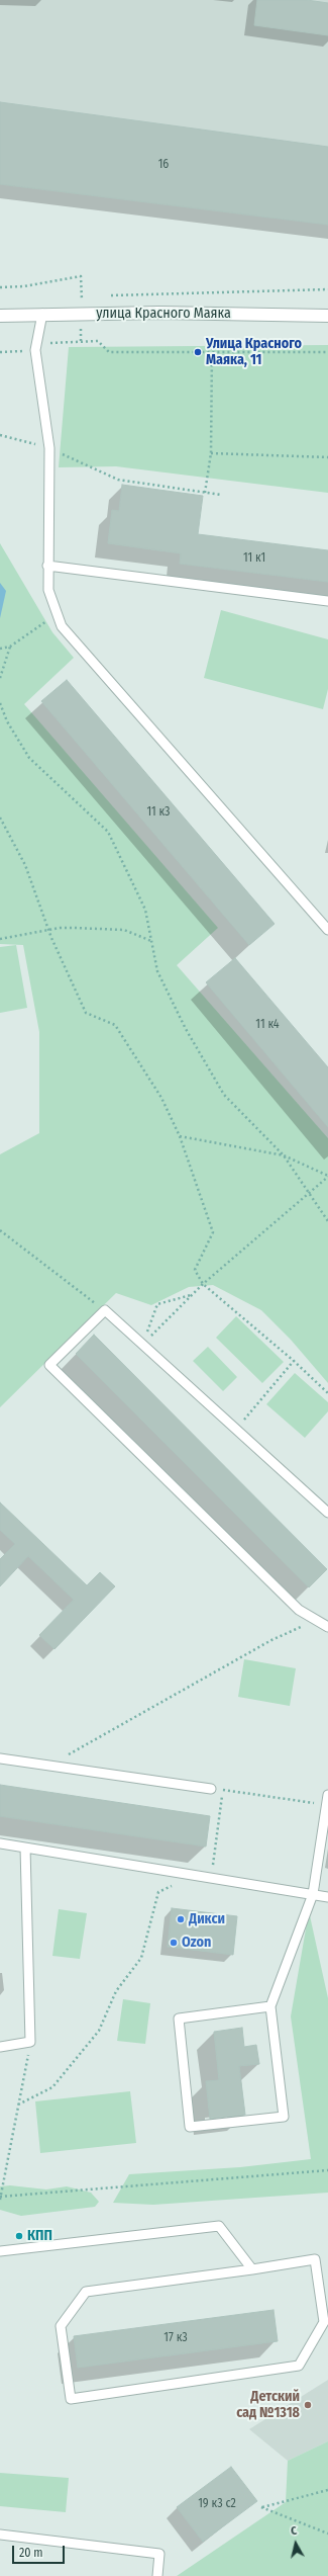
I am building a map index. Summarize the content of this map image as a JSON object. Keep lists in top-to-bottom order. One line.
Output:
{"streets":{"street":["улица Красного Маяка"]},"places":["Улица Красного Маяка, 11","Дикси","Ozon","КПП","Детский сад №1318"],"house_numbers":["16","11 к1","11 к3","11 к4","17 к3","19 к3 с2"],"scale_bar":"20 m","north":"top"}
